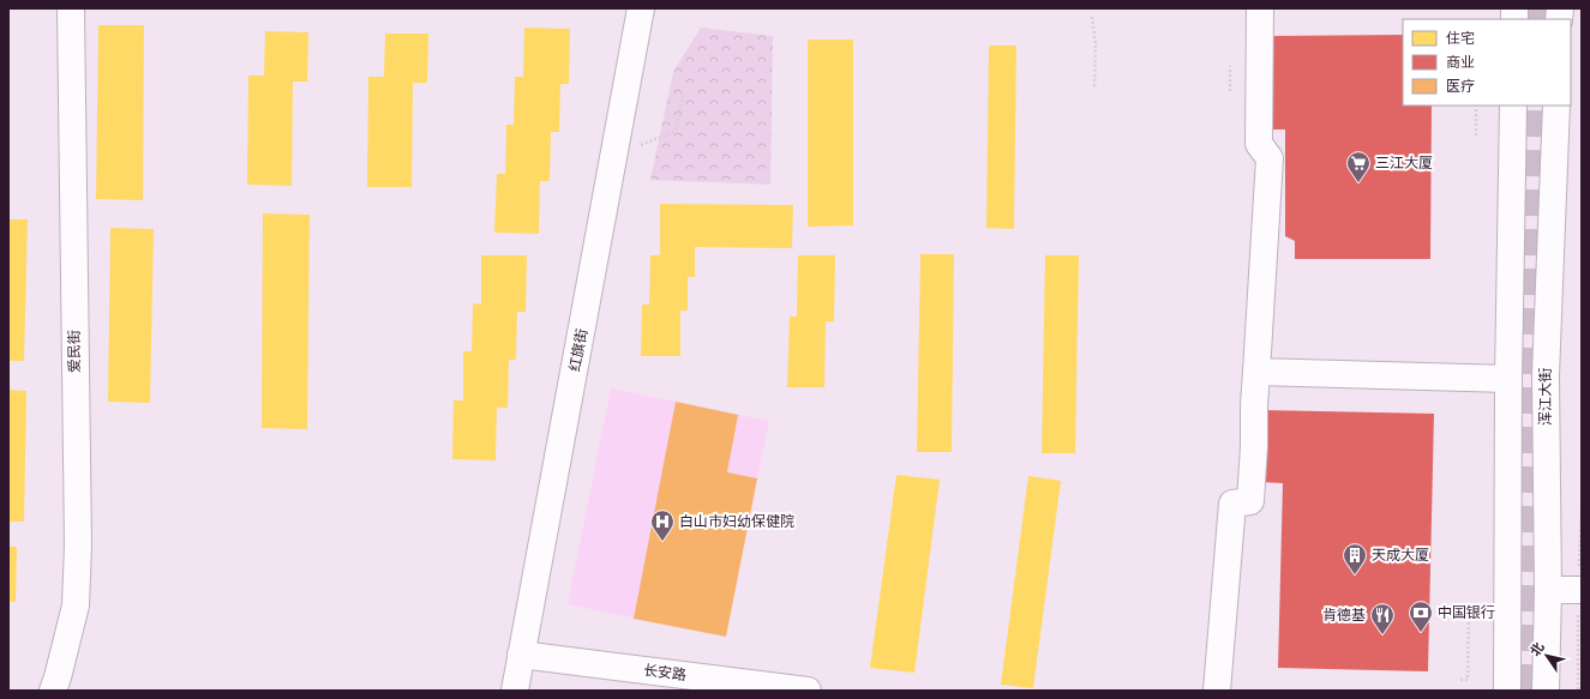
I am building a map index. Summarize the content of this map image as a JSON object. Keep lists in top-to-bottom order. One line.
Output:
{"streets":{"street":["红旗街","爱民街","浑江大街","长安路"]},"crossings":[["红旗街","长安路"]],"places":{"supermarket":["三江大厦"],"hospital":["白山市妇幼保健院"],"building":["天成大厦"],"bank":["中国银行"],"restaurant":["肯德基"]},"legend":["住宅","商业","医疗"],"north":"top left"}
